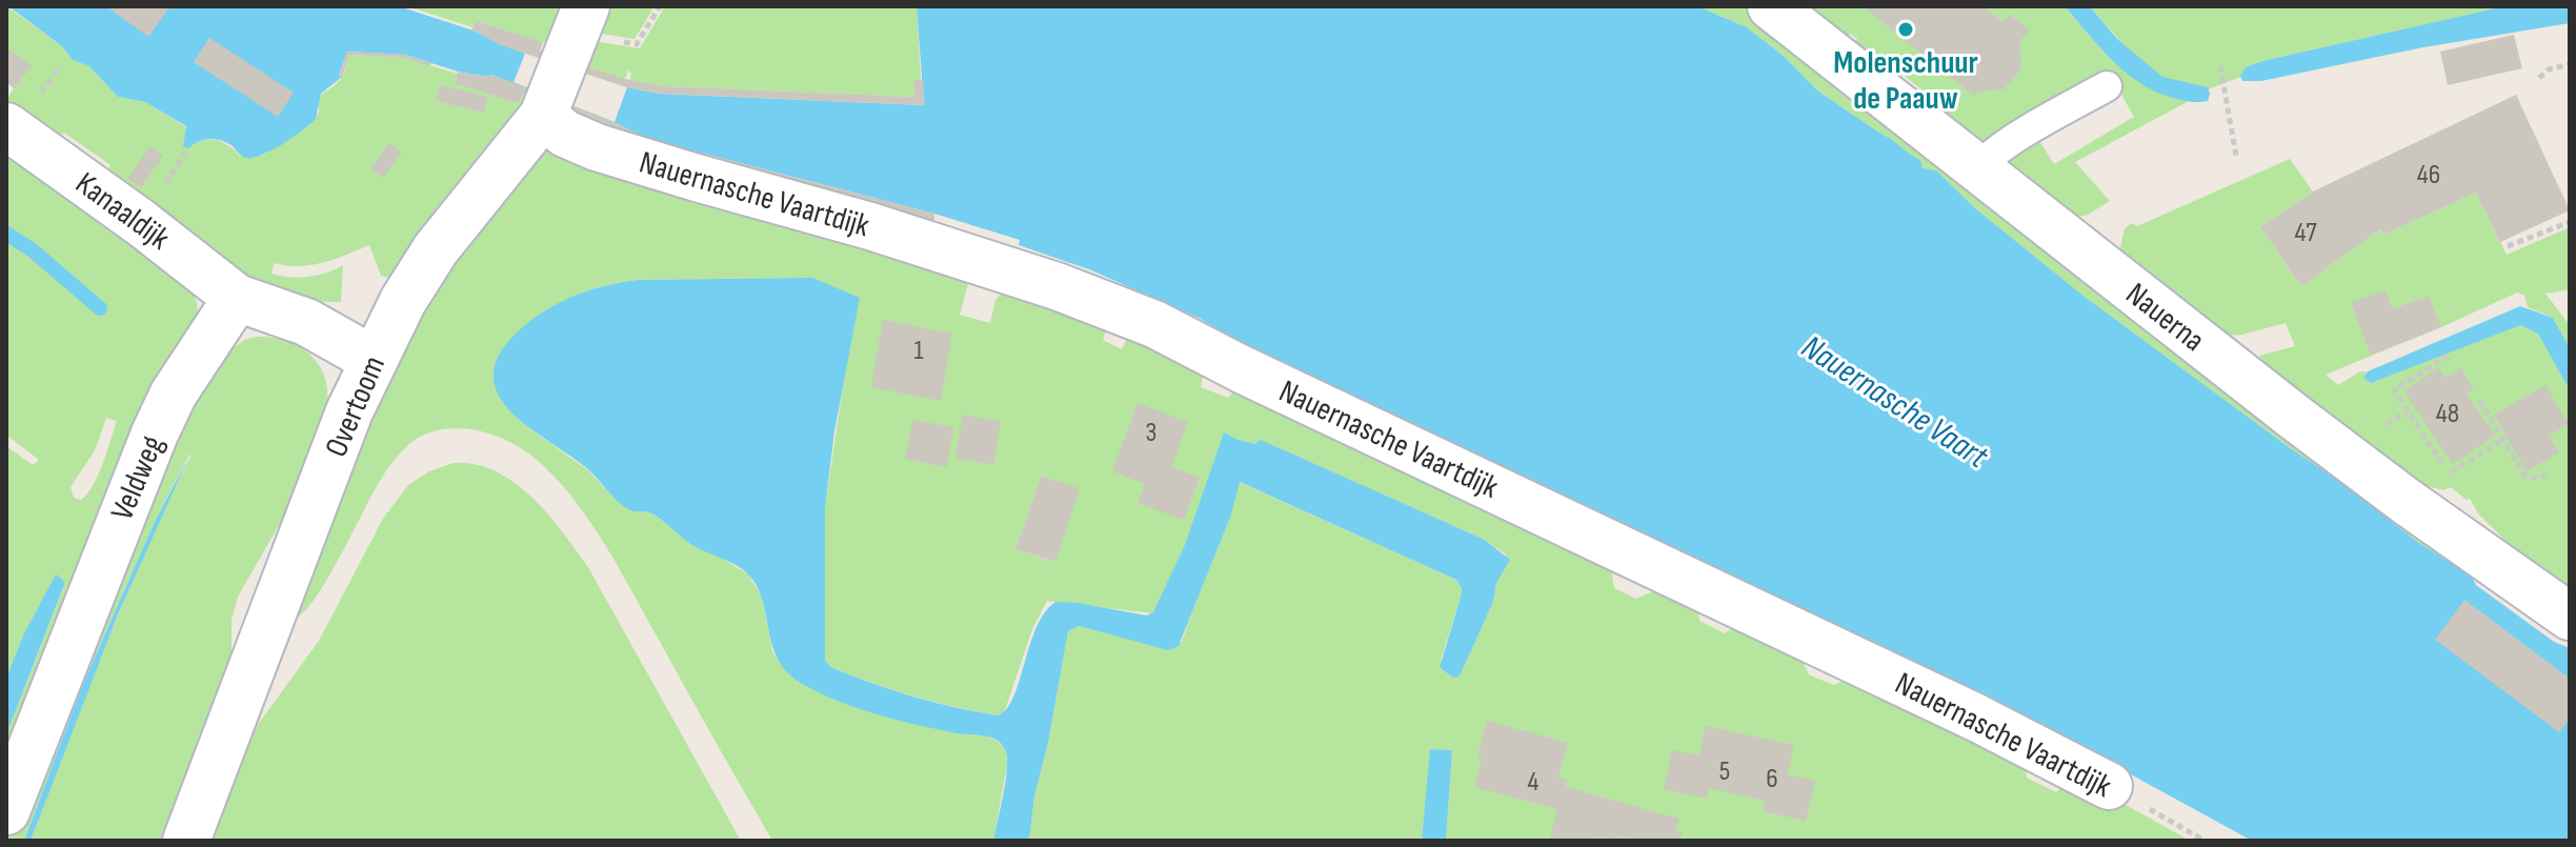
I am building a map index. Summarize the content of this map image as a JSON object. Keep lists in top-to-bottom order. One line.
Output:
{"streets":{"street":["Nauernasche Vaartdijk","Kanaaldijk","Nauerna","Overtoom","Veldweg"]},"crossings":[["Nauernasche Vaartdijk","Overtoom"],["Kanaaldijk","Veldweg"]],"water":["Nauernasche Vaart"],"places":["Molenschuur de Paauw"],"house_numbers":["46","47","1","48","3","5","6","4"]}
